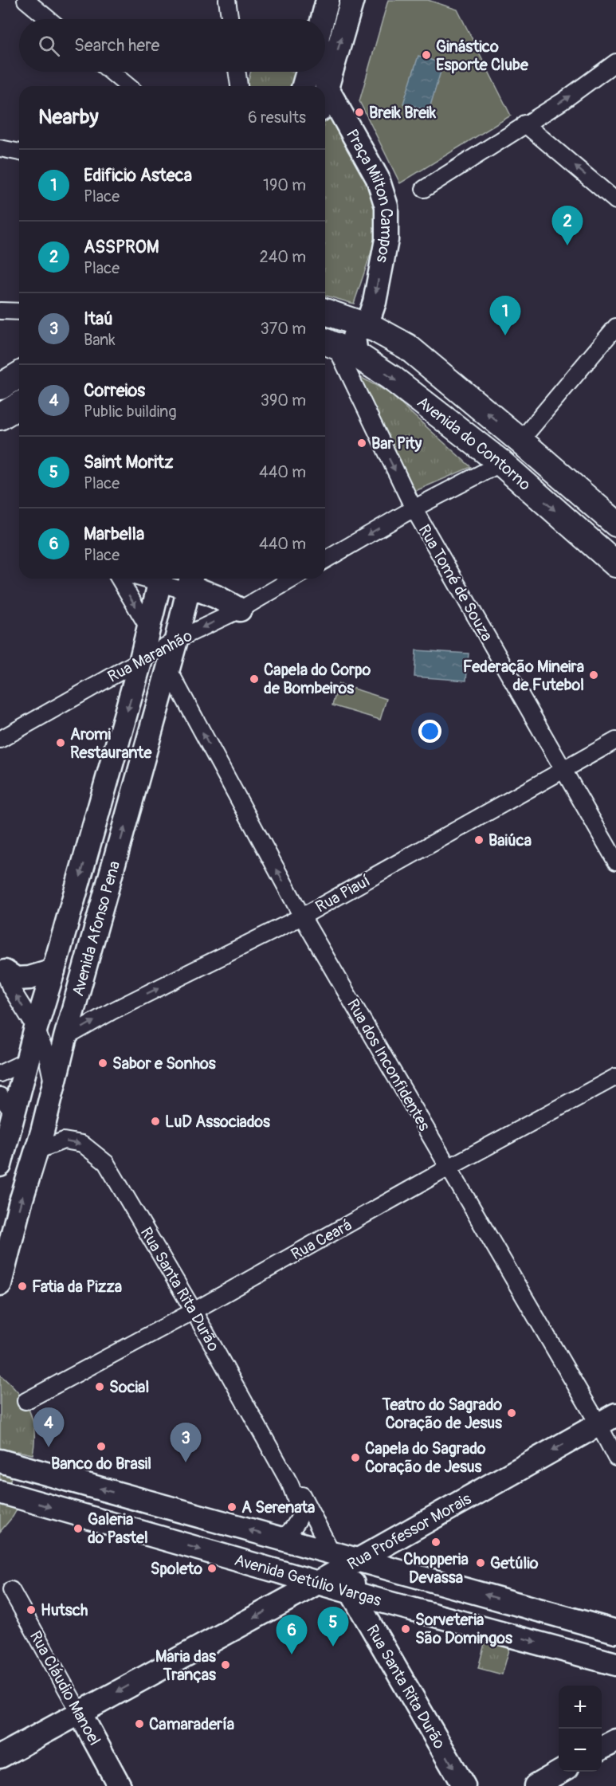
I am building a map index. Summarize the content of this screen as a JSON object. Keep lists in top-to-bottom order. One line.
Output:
{"streets":{"main road":["Praça Milton Campos","Avenida do Contorno","Avenida Afonso Pena","Rua Santa Rita Durão","Rua Professor Morais","Avenida Getúlio Vargas","Rua Cláudio Manoel"],"street":["Rua Tomé de Souza","Rua Maranhão","Rua Piauí","Rua dos Inconfidentes","Rua Ceará"]},"crossings":[["Praça Milton Campos","Avenida do Contorno"],["Praça Milton Campos","Rua Tomé de Souza"],["Avenida do Contorno","Rua Tomé de Souza"],["Rua Tomé de Souza","Rua Piauí"],["Rua Maranhão","Avenida Afonso Pena"],["Rua Piauí","Avenida Afonso Pena"],["Rua Piauí","Rua dos Inconfidentes"],["Avenida Afonso Pena","Rua dos Inconfidentes"],["Avenida Afonso Pena","Rua Santa Rita Durão"],["Rua dos Inconfidentes","Rua Ceará"],["Rua dos Inconfidentes","Rua Professor Morais"],["Rua Ceará","Rua Santa Rita Durão"],["Rua Santa Rita Durão","Avenida Getúlio Vargas"],["Rua Professor Morais","Avenida Getúlio Vargas"],["Rua Professor Morais","Rua Cláudio Manoel"]],"one_way":["Praça Milton Campos","Rua Piauí","Rua Santa Rita Durão","Rua Professor Morais"],"places":["Ginástico Esporte Clube","Breik Breik","Bar Pity","Federação Mineira de Futebol","Capela do Corpo de Bombeiros","Aromi Restaurante","Baiúca","Sabor e Sonhos","LuD Associados","Fatia da Pizza","Social","Teatro do Sagrado Coração de Jesus","Banco do Brasil","Capela do Sagrado Coração de Jesus","A Serenata","Galeria do Pastel","Chopperia Devassa","Getúlio","Spoleto","Hutsch","Sorveteria São Domingos","Maria das Tranças","Camaradería"],"page":{"search":"Search here","heading":["Nearby","6 results"],"list":[{"mark":"1","name":"Edificio Asteca","note":"Place","value":"190 m"},{"mark":"2","name":"ASSPROM","note":"Place","value":"240 m"},{"mark":"3","name":"Itaú","note":"Bank","value":"370 m"},{"mark":"4","name":"Correios","note":"Public building","value":"390 m"},{"mark":"5","name":"Saint Moritz","note":"Place","value":"440 m"},{"mark":"6","name":"Marbella","note":"Place","value":"440 m"}],"pins":["2","1","4","3","5","6"],"map_buttons":["+","−"]}}
